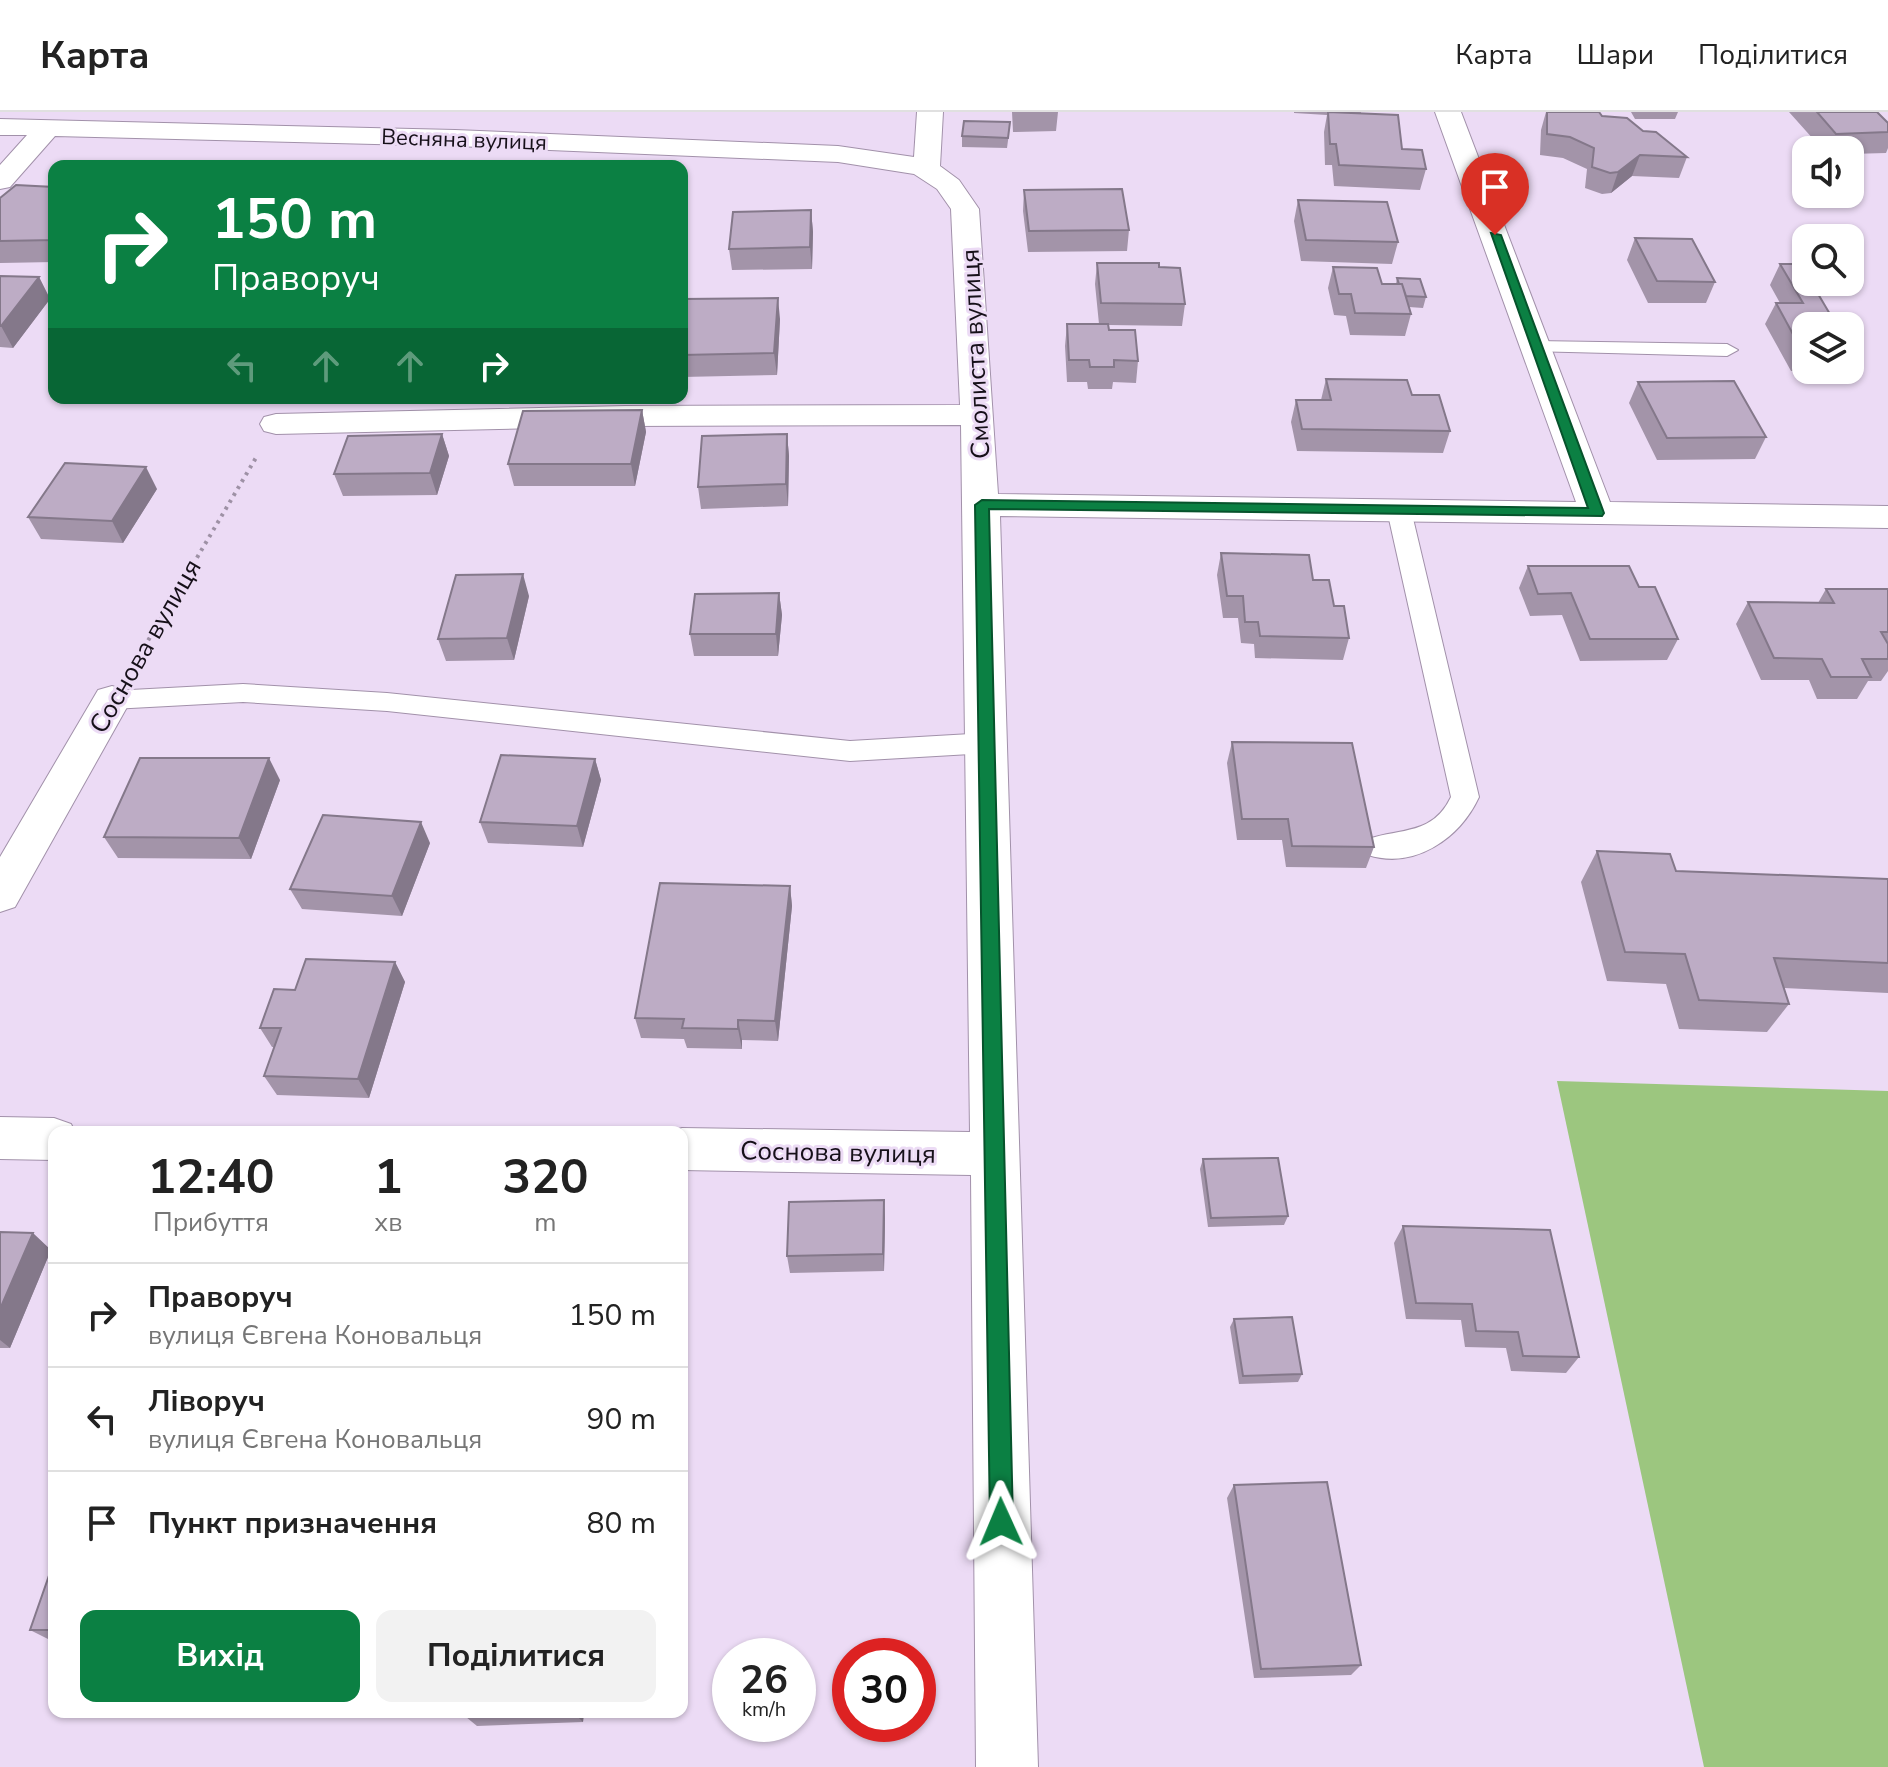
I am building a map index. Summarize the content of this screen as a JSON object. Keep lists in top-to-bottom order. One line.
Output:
{"streets":{"street":["Весняна вулиця","Смолиста вулиця","Соснова вулиця"]},"crossings":[["Весняна вулиця","Смолиста вулиця"],["Смолиста вулиця","Соснова вулиця"]],"page":{"header":"Карта","nav":["Карта","Шари","Поділитися"],"turn":["150 m","Праворуч"],"eta":["12:40","Прибуття","1","хв","320","m"],"list":[{"name":"Праворуч","note":"вулиця Євгена Коновальця","value":"150 m"},{"name":"Ліворуч","note":"вулиця Євгена Коновальця","value":"90 m"},{"name":"Пункт призначення","value":"80 m"}],"buttons":["Вихід","Поділитися"],"speed":"26 km/h","limit":"30"}}
